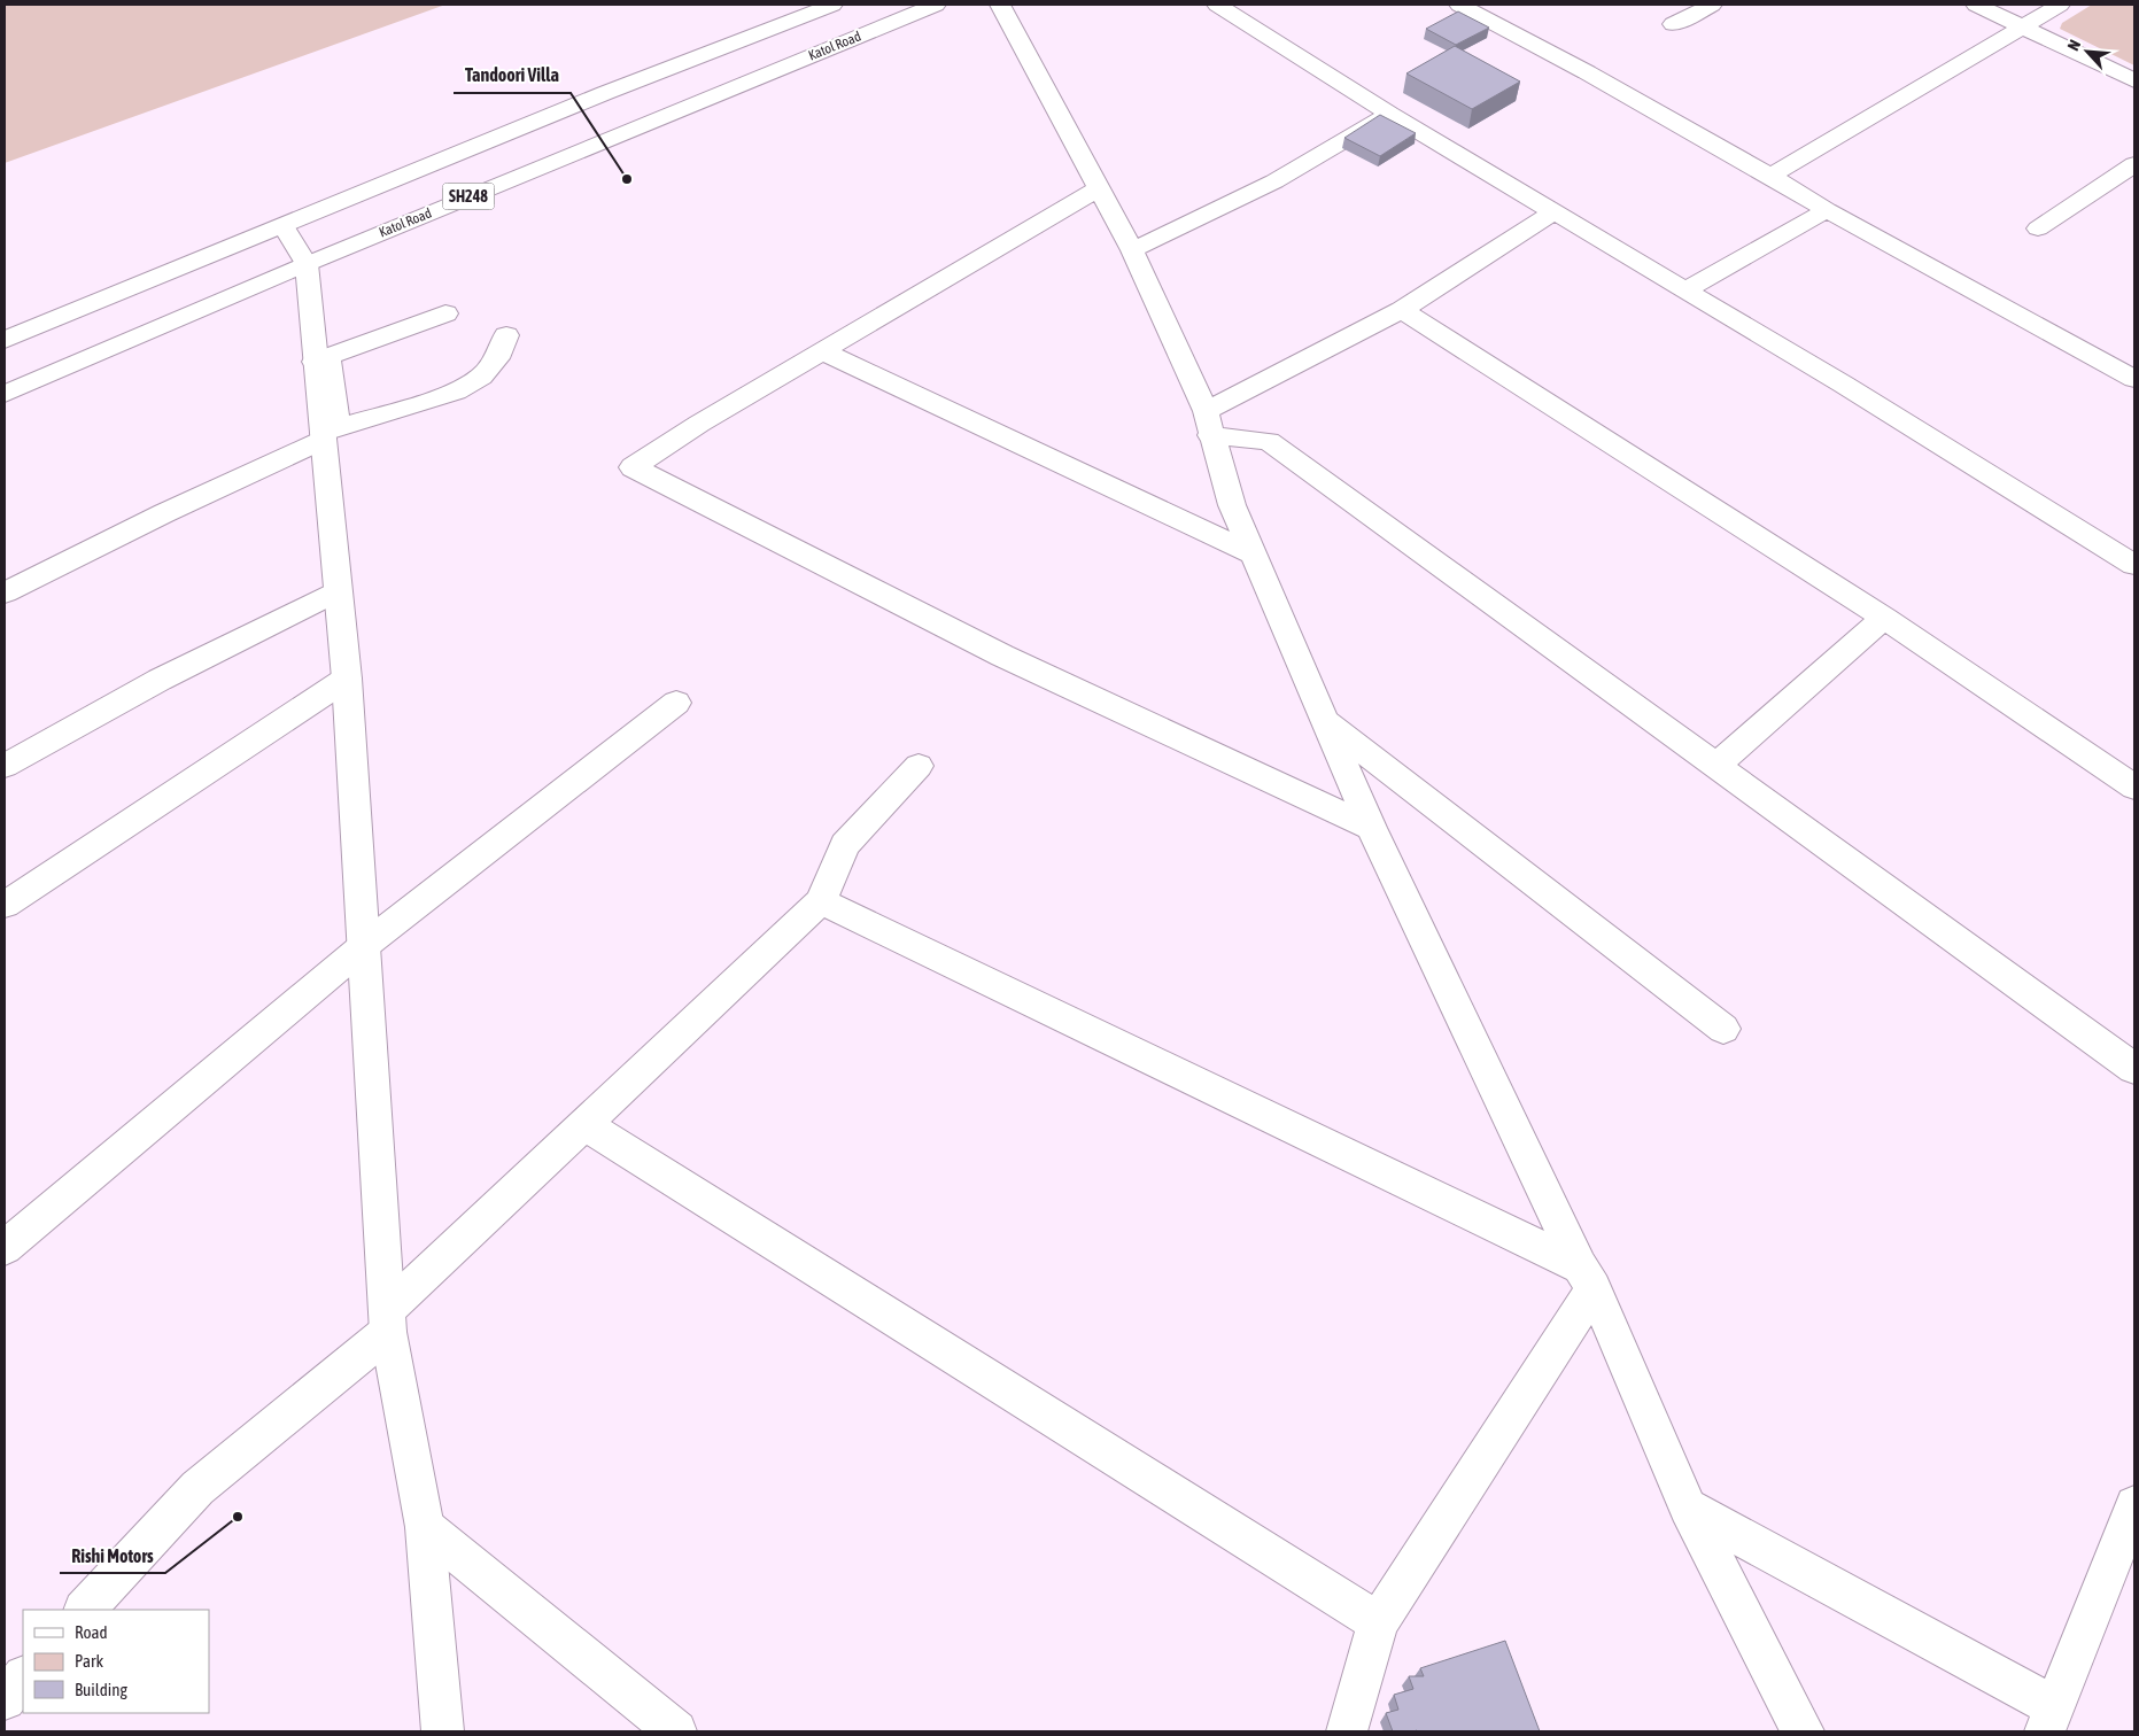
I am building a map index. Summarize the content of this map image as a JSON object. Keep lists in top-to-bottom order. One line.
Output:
{"streets":{"street":["Katol Road","SH248"]},"places":["Tandoori Villa","Rishi Motors"],"legend":["Road","Park","Building"],"north":"top left"}
